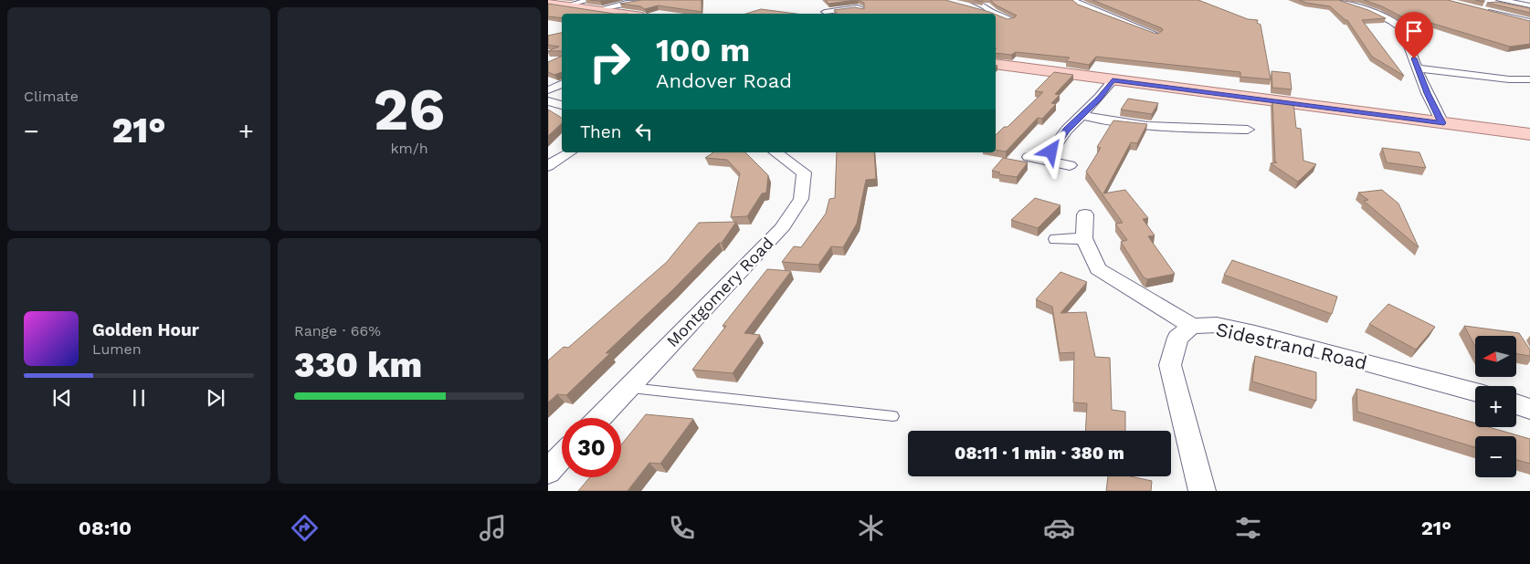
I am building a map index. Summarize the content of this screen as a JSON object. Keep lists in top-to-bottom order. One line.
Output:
{"streets":{"street":["Montgomery Road","Sidestrand Road"]},"north":"left","page":{"tile":["Climate",["26","km/h"],["Range · 66%","330 km"]],"turn":["100 m","Andover Road"],"then":"Then","heat":["−","21°","+"],"song":["Golden Hour","Lumen"],"map_buttons":["+","−"],"limit":"30","trip":"08:11 · 1 min · 380 m","tabs":["08:10","21°"]}}
